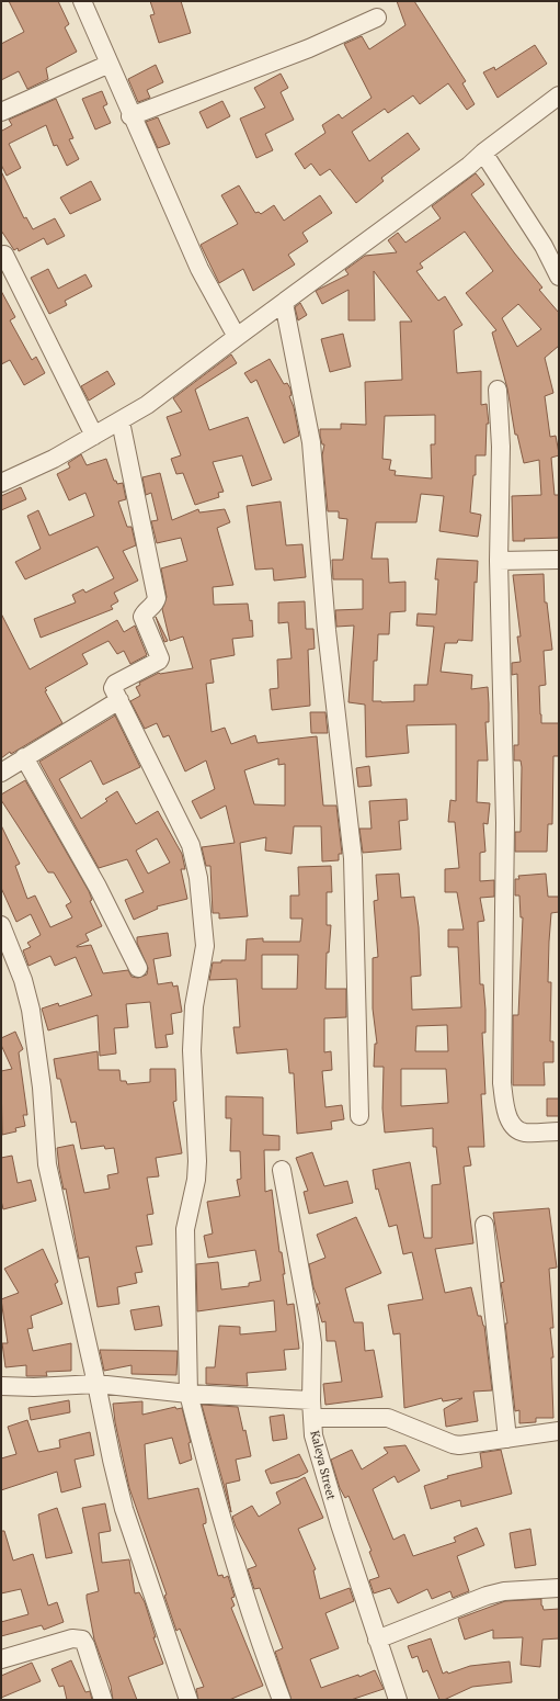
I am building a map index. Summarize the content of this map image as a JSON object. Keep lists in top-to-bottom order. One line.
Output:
{"streets":{"street":["Kaleya Street"]}}
